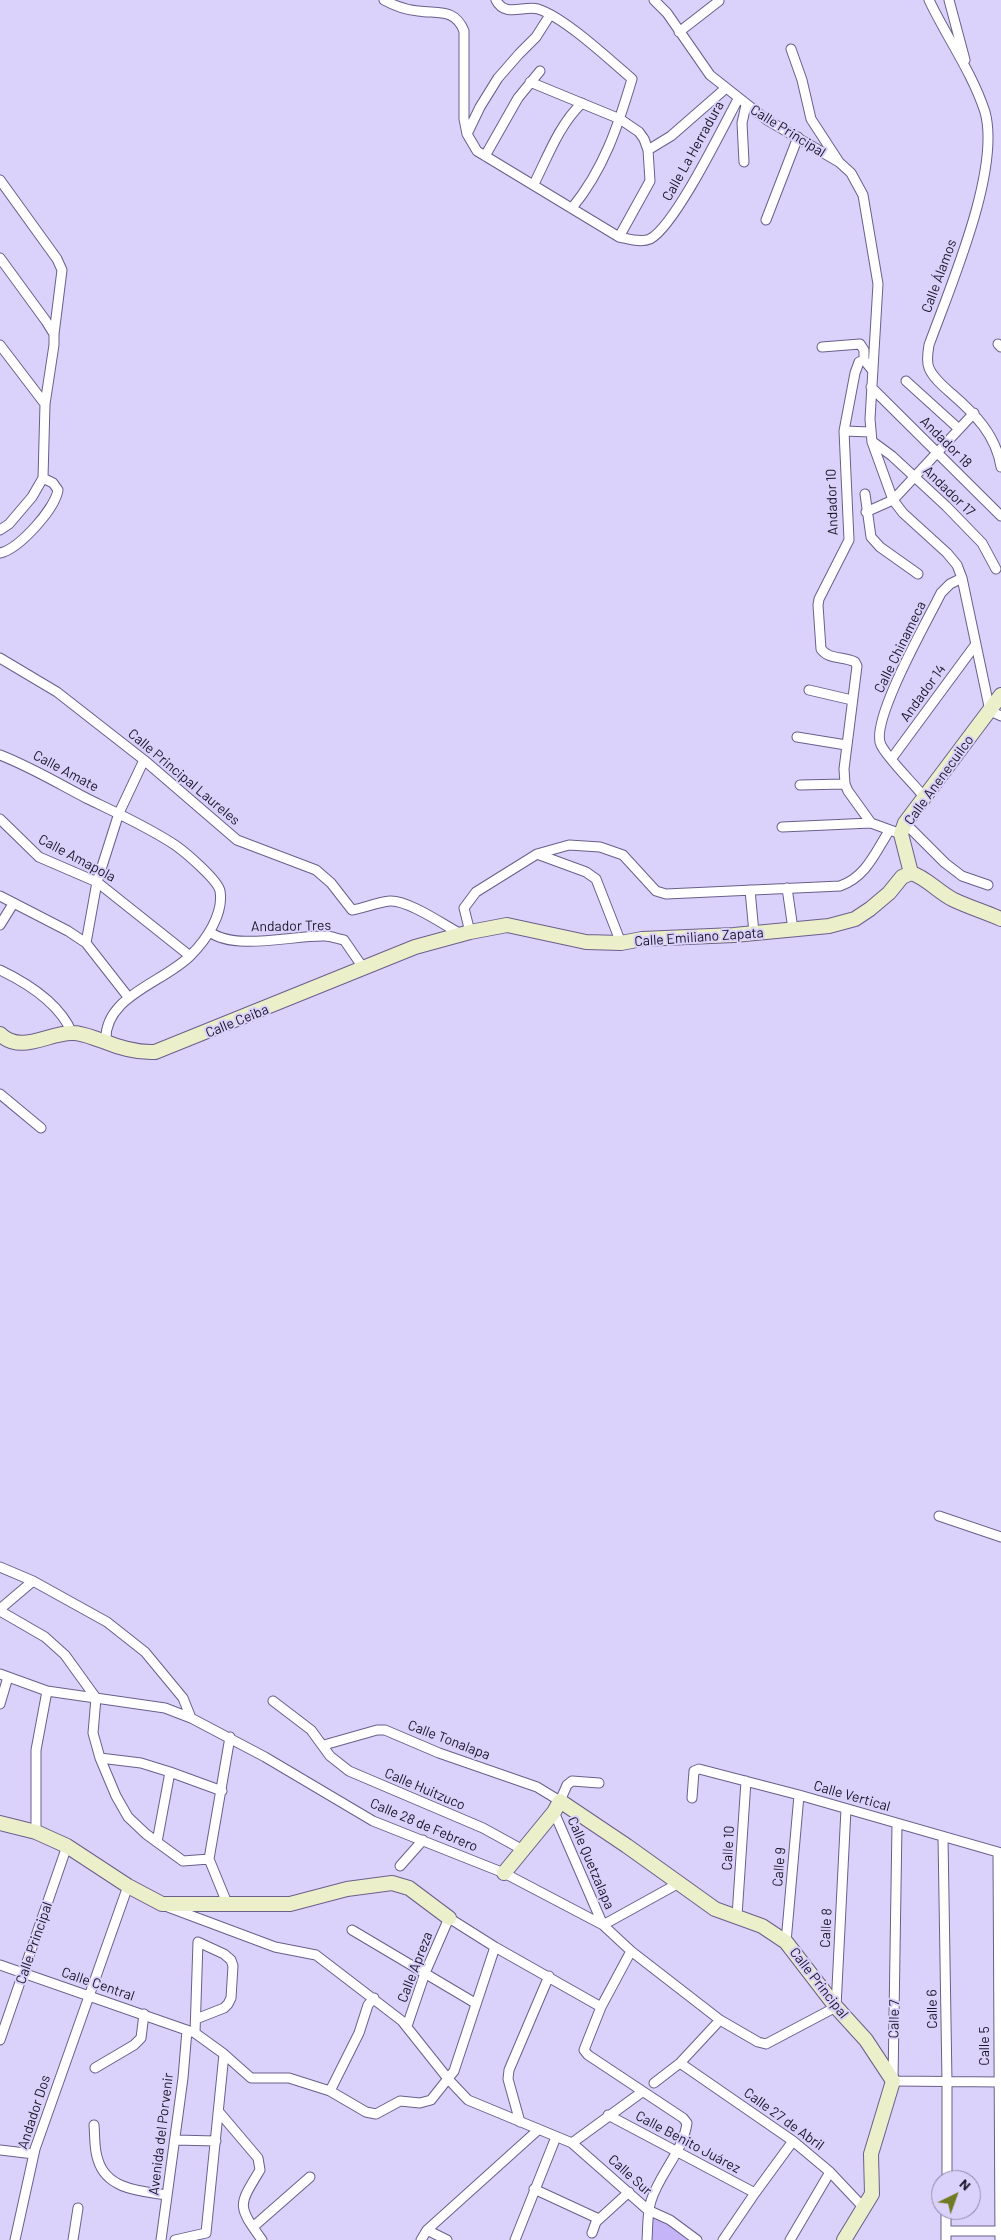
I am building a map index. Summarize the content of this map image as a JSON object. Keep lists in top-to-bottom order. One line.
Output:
{"streets":{"street":["Calle Principal","Calle La Herradura","Calle Álamos","Andador 18","Andador 17","Andador 10","Calle Chinameca","Andador 14","Calle Amate","Calle Principal Laureles","Calle Anenecuilco","Calle Amapola","Andador Tres","Calle Emiliano Zapata","Calle Ceiba","Calle Tonalapa","Calle Huitzuco","Calle Vertical","Calle 28 de Febrero","Calle 10","Calle Quetzalapa","Calle 9","Calle 8","Calle Apreza","Calle Central","Calle 6","Calle 7","Calle 5","Andador Dos","Calle 27 de Abril","Avenida del Porvenir","Calle Benito Juárez","Calle Sur"]},"crossings":[["Calle Principal","Calle La Herradura"],["Calle Principal","Andador 18"],["Calle Principal","Andador 17"],["Calle Principal","Calle Chinameca"],["Calle Principal","Andador 14"],["Calle Principal","Calle Anenecuilco"],["Calle Principal","Calle Tonalapa"],["Calle Principal","Calle 10"],["Calle Principal","Calle Quetzalapa"],["Calle Principal","Calle 9"],["Calle Principal","Calle 8"],["Calle Principal","Calle Central"],["Calle Principal","Calle 7"],["Calle Chinameca","Andador 14"],["Calle Amate","Andador Tres"],["Calle Principal Laureles","Calle Emiliano Zapata"],["Calle Principal Laureles","Calle Ceiba"],["Calle Anenecuilco","Calle Emiliano Zapata"],["Andador Tres","Calle Ceiba"],["Calle Emiliano Zapata","Calle Ceiba"],["Calle Tonalapa","Calle Huitzuco"],["Calle Tonalapa","Calle Quetzalapa"],["Calle Vertical","Calle 10"],["Calle Vertical","Calle 9"],["Calle Vertical","Calle 8"],["Calle Vertical","Calle 6"],["Calle Vertical","Calle 7"],["Calle Vertical","Calle 5"],["Calle 28 de Febrero","Calle Quetzalapa"],["Calle Central","Andador Dos"],["Calle Central","Avenida del Porvenir"],["Calle 7","Calle 27 de Abril"]],"north":"top right"}
